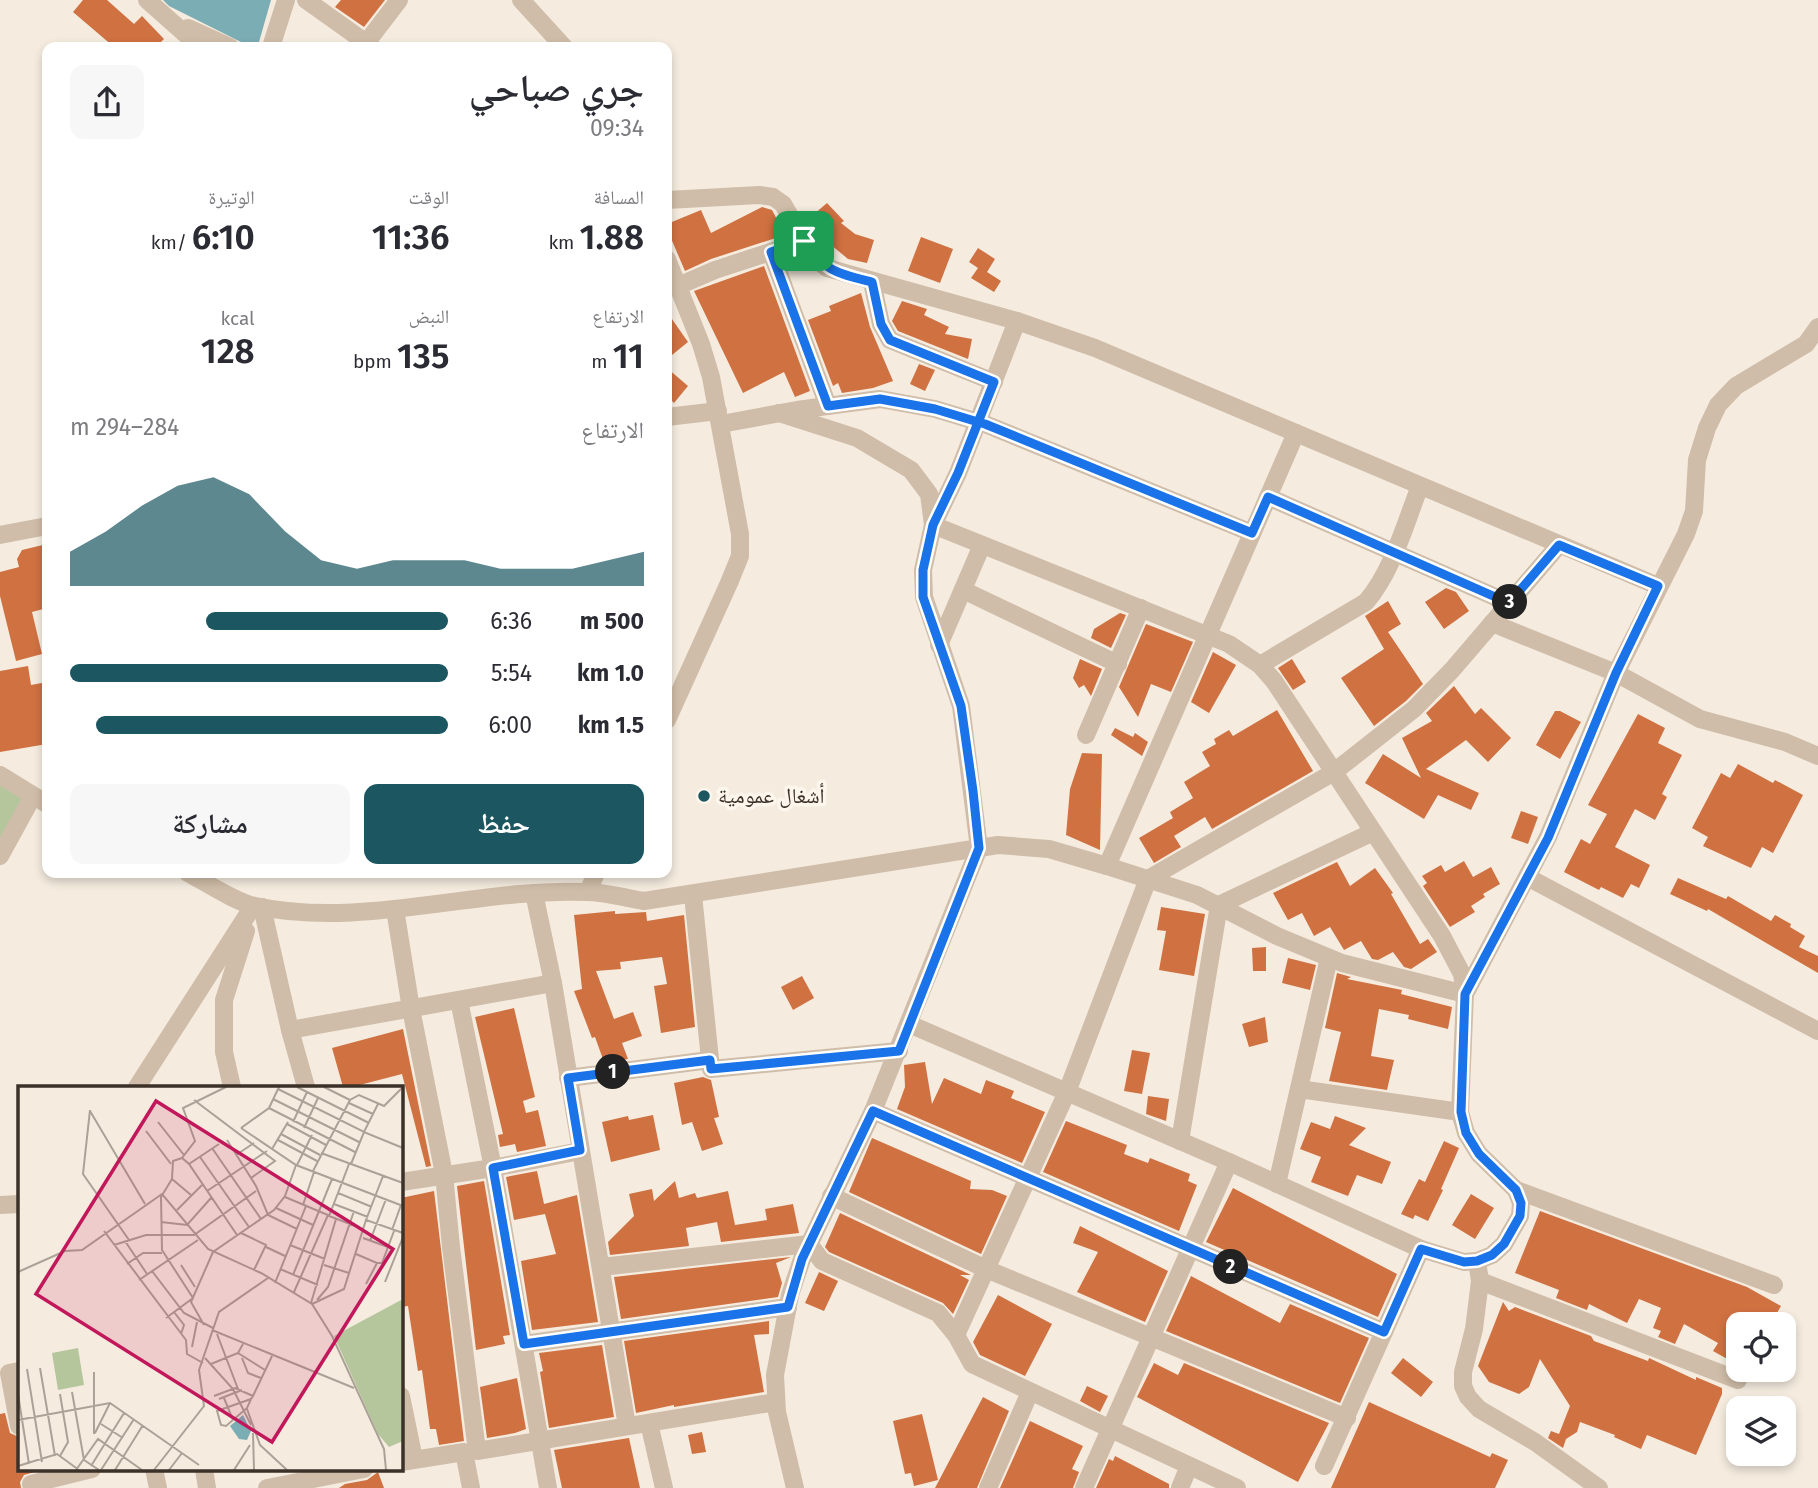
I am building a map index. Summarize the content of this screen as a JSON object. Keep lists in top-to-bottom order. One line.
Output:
{"places":["أشغال عمومية"],"page":{"heading":["جري صباحي","09:34"],"stats":[["المسافة","1.88 km"],["الوقت","11:36"],["الوتيرة","6:10 /km"],["الارتفاع","11 m"],["النبض","135 bpm"],["kcal","128"]],"chart":["الارتفاع","284–294 m"],"pins":["3","1","2"],"list":[{"name":"500 m","note":"6:36"},{"name":"1.0 km","note":"5:54"},{"name":"1.5 km","note":"6:00"}],"buttons":["حفظ","مشاركة"]}}
